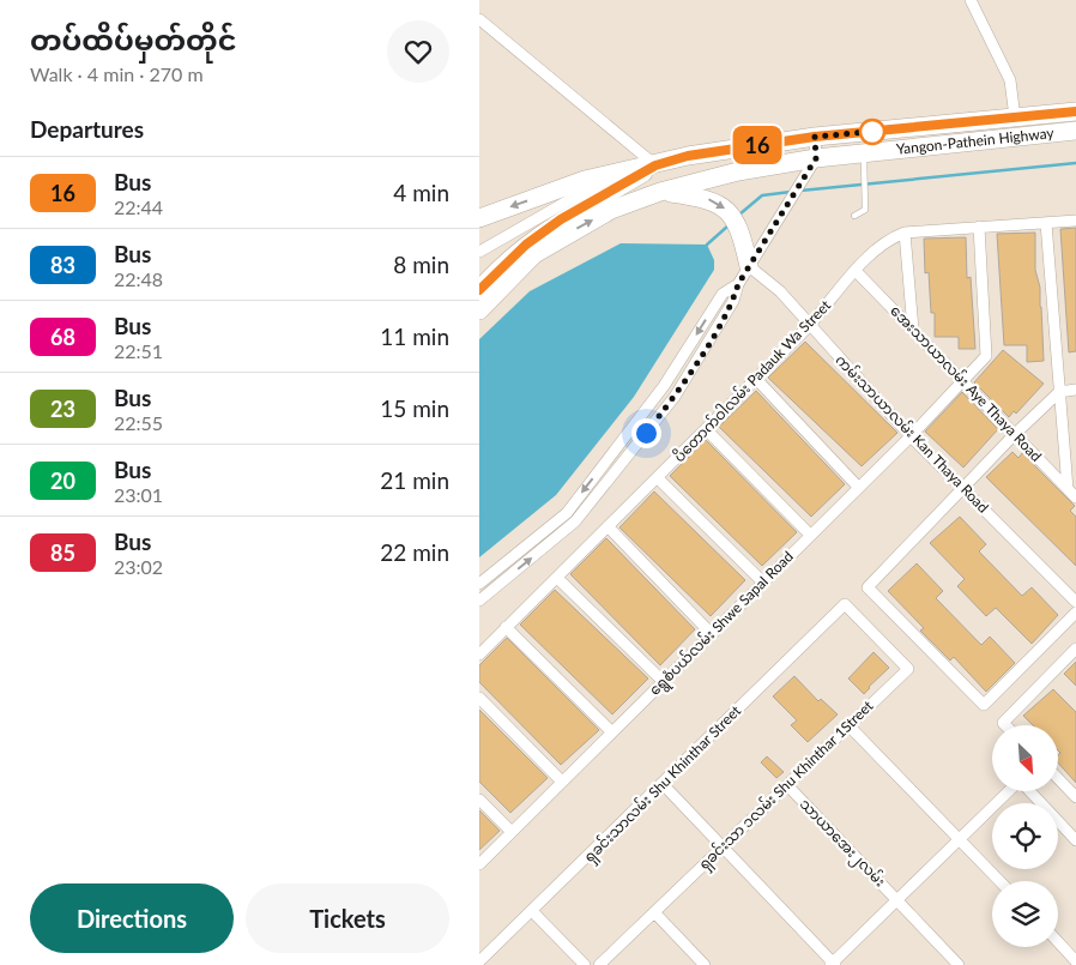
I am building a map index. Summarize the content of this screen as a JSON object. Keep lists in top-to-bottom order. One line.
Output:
{"streets":{"main road":["Yangon-Pathein Highway"],"street":["ပိတောက်ဝါလမ်း Padauk Wa Street","အေးသာယာလမ်း Aye Thaya Road","ကမ်းသာယာလမ်း Kan Thaya Road","ရွေစံပယ်လမ်း Shwe Sapal Road","ရှခင်းသာလမ်း Shu Khinthar Street","ရှခင်းသာ ၁လမ်း Shu Khinthar 1Street","သာယာအေး၂လမ်း"]},"crossings":[["ပိတောက်ဝါလမ်း Padauk Wa Street","အေးသာယာလမ်း Aye Thaya Road"],["ပိတောက်ဝါလမ်း Padauk Wa Street","ကမ်းသာယာလမ်း Kan Thaya Road"],["ပိတောက်ဝါလမ်း Padauk Wa Street","ရွေစံပယ်လမ်း Shwe Sapal Road"],["အေးသာယာလမ်း Aye Thaya Road","ရွေစံပယ်လမ်း Shwe Sapal Road"],["ကမ်းသာယာလမ်း Kan Thaya Road","ရွေစံပယ်လမ်း Shwe Sapal Road"],["ရှခင်းသာလမ်း Shu Khinthar Street","ရှခင်းသာ ၁လမ်း Shu Khinthar 1Street"],["ရှခင်းသာ ၁လမ်း Shu Khinthar 1Street","သာယာအေး၂လမ်း"]],"lines":["bus line 16"],"north":"bottom right","page":{"heading":[["တပ်ထိပ်မှတ်တိုင်","Walk · 4 min · 270 m"],"Departures"],"on_map":"16","list":[{"mark":"16","name":"Bus","note":"22:44","value":"4 min"},{"mark":"83","name":"Bus","note":"22:48","value":"8 min"},{"mark":"68","name":"Bus","note":"22:51","value":"11 min"},{"mark":"23","name":"Bus","note":"22:55","value":"15 min"},{"mark":"20","name":"Bus","note":"23:01","value":"21 min"},{"mark":"85","name":"Bus","note":"23:02","value":"22 min"}],"buttons":["Directions","Tickets"]}}
